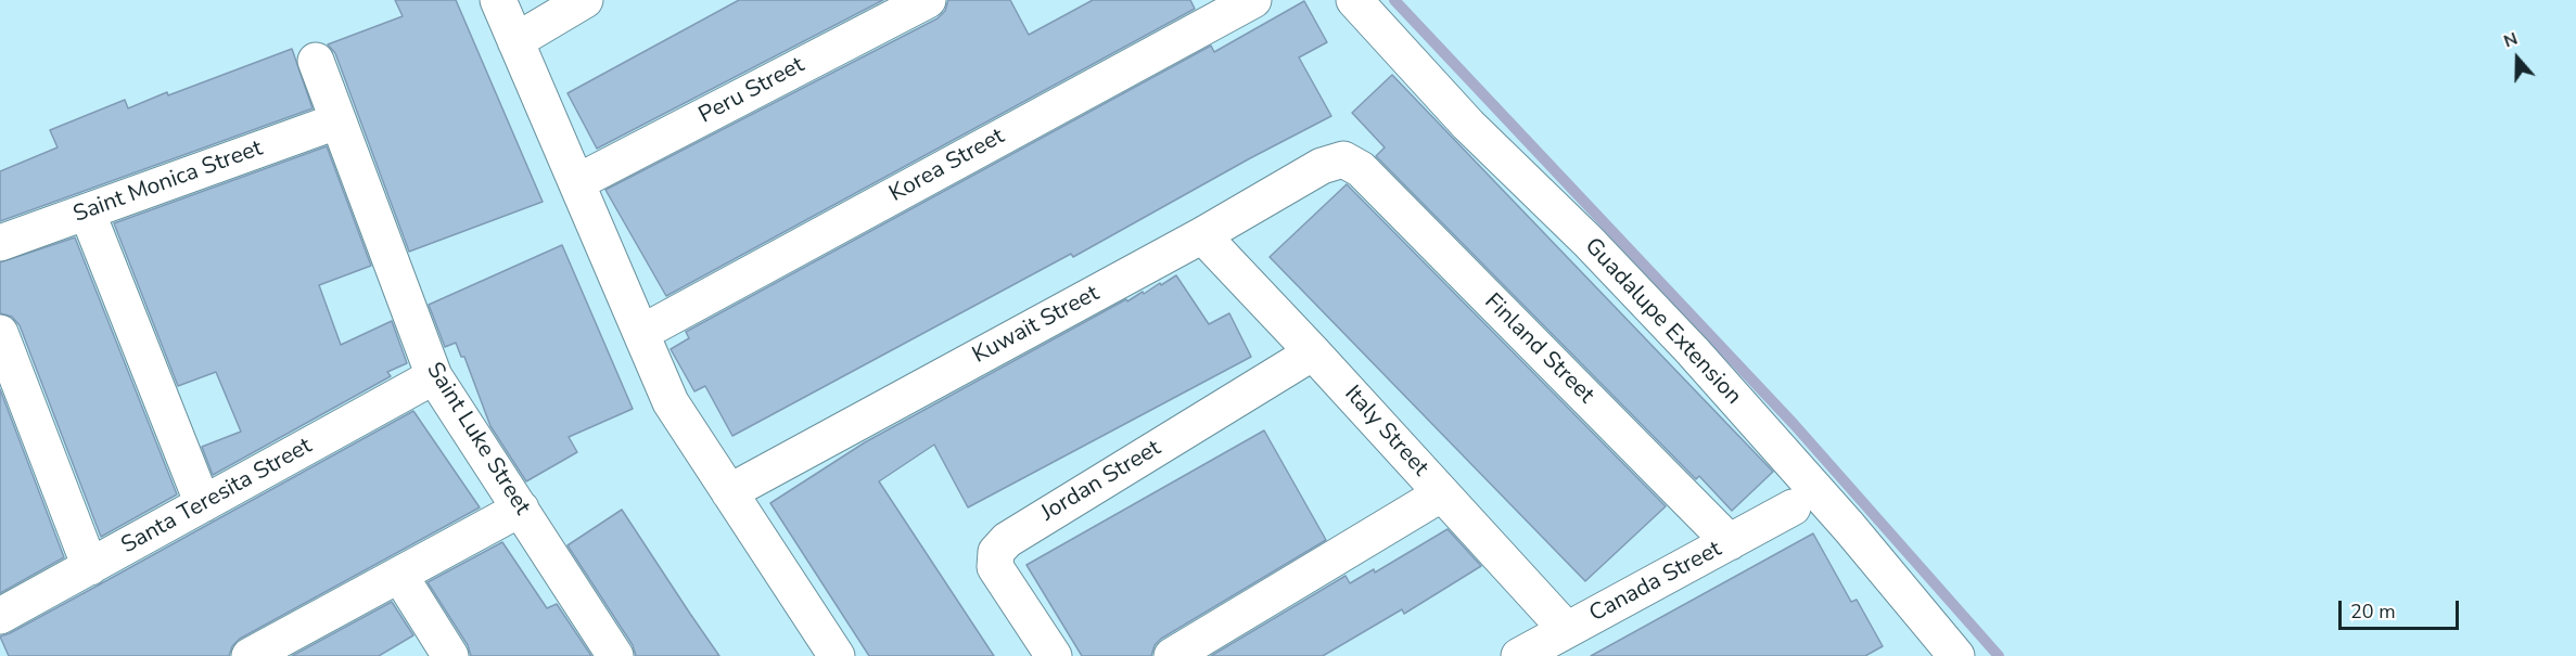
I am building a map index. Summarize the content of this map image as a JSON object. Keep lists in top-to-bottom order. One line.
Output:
{"streets":{"street":["Peru Street","Korea Street","Saint Monica Street","Guadalupe Extension","Kuwait Street","Finland Street","Italy Street","Saint Luke Street","Jordan Street","Santa Teresita Street","Canada Street"]},"crossings":[["Saint Monica Street","Saint Luke Street"],["Kuwait Street","Finland Street"],["Kuwait Street","Italy Street"],["Finland Street","Canada Street"],["Italy Street","Jordan Street"],["Italy Street","Canada Street"],["Saint Luke Street","Santa Teresita Street"]],"scale_bar":"20 m","north":"top"}
